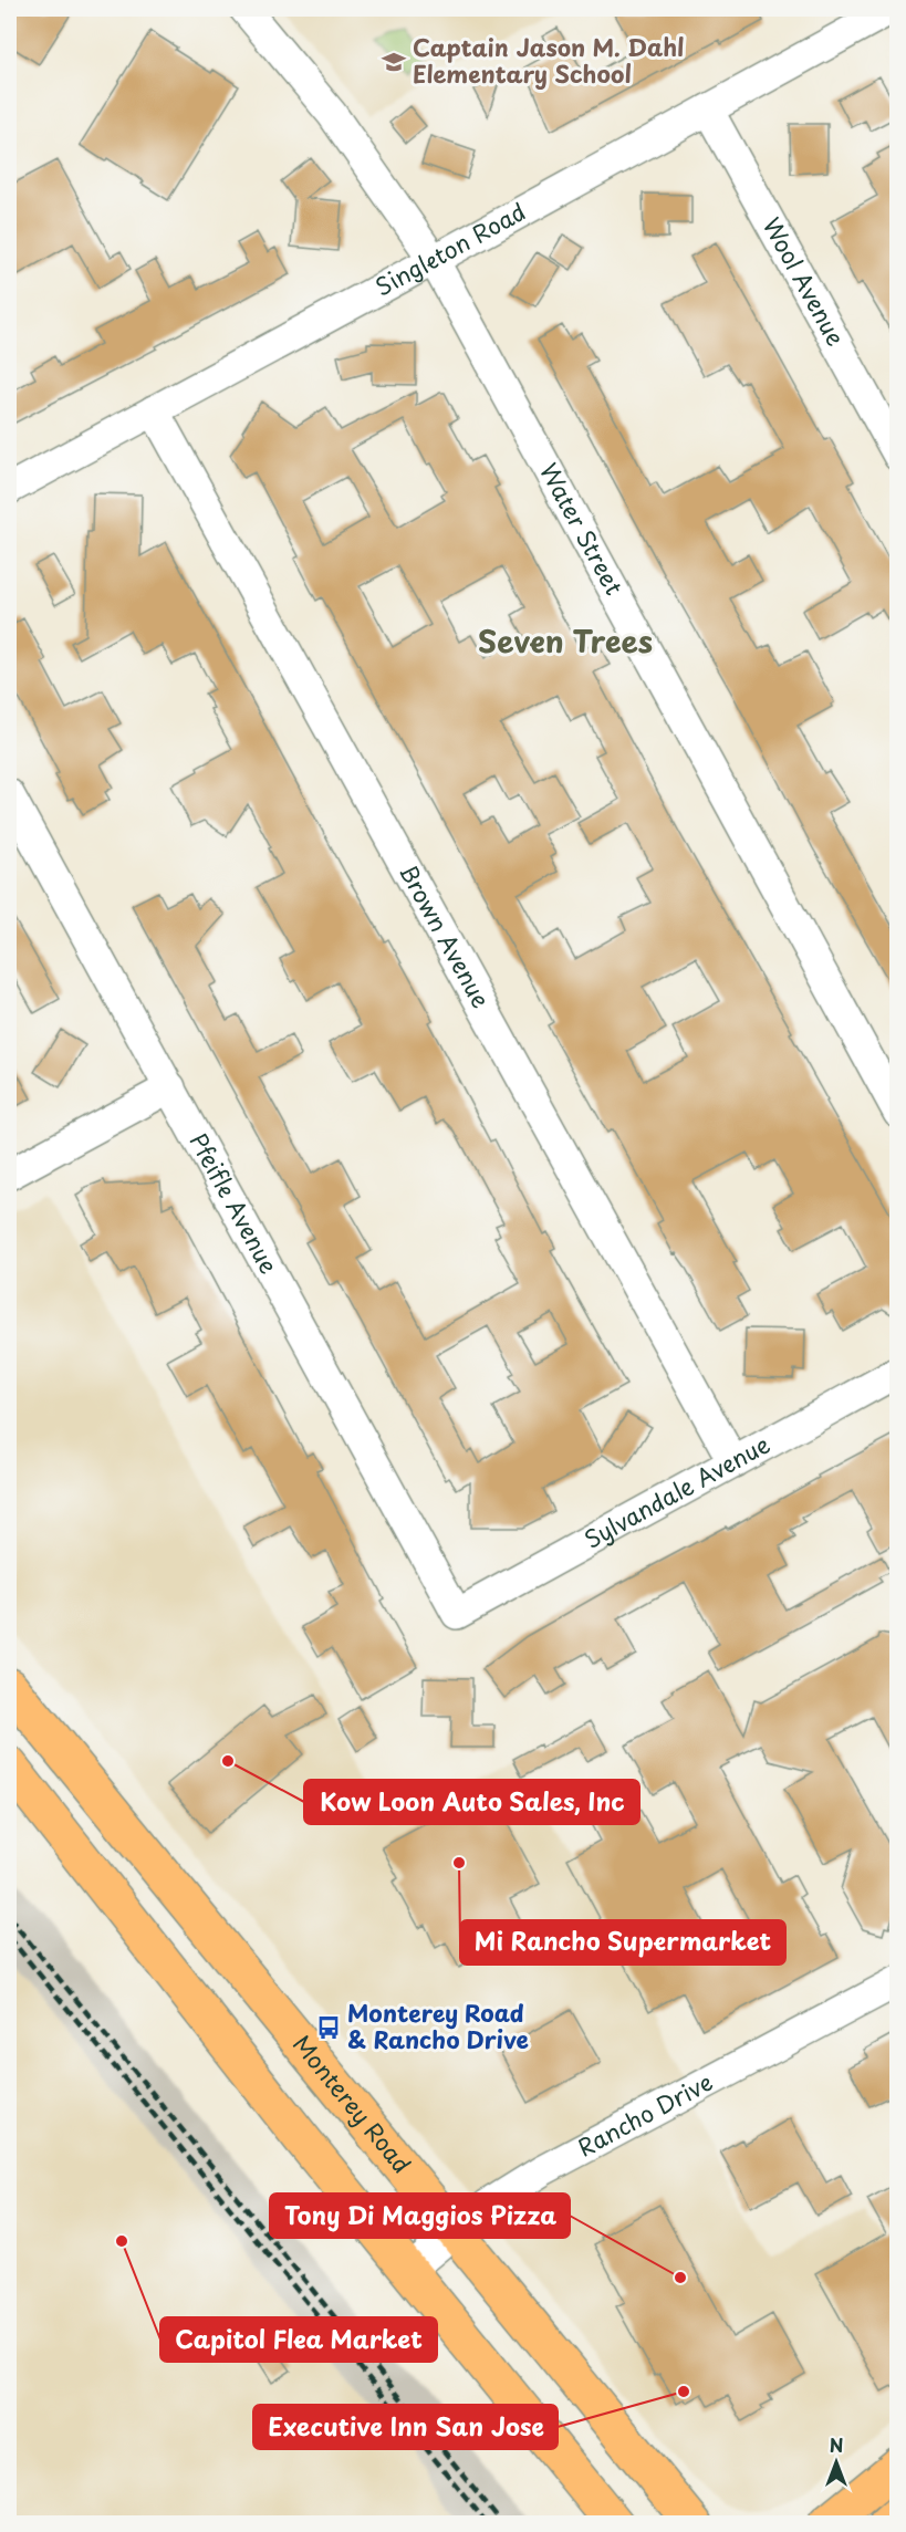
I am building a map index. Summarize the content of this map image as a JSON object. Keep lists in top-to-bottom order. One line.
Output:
{"streets":{"main road":["Monterey Road"],"street":["Singleton Road","Wool Avenue","Water Street","Brown Avenue","Pfeifle Avenue","Sylvandale Avenue","Rancho Drive"]},"crossings":[["Singleton Road","Wool Avenue"],["Singleton Road","Water Street"],["Singleton Road","Brown Avenue"],["Brown Avenue","Sylvandale Avenue"],["Pfeifle Avenue","Sylvandale Avenue"],["Monterey Road","Rancho Drive"]],"districts":["Seven Trees"],"places":{"school or university":["Captain Jason M. Dahl Elementary School"],"other":["Kow Loon Auto Sales, Inc","Mi Rancho Supermarket","Capitol Flea Market","Tony Di Maggios Pizza","Executive Inn San Jose"],"bus stop":["Monterey Road & Rancho Drive"]},"north":"top"}
